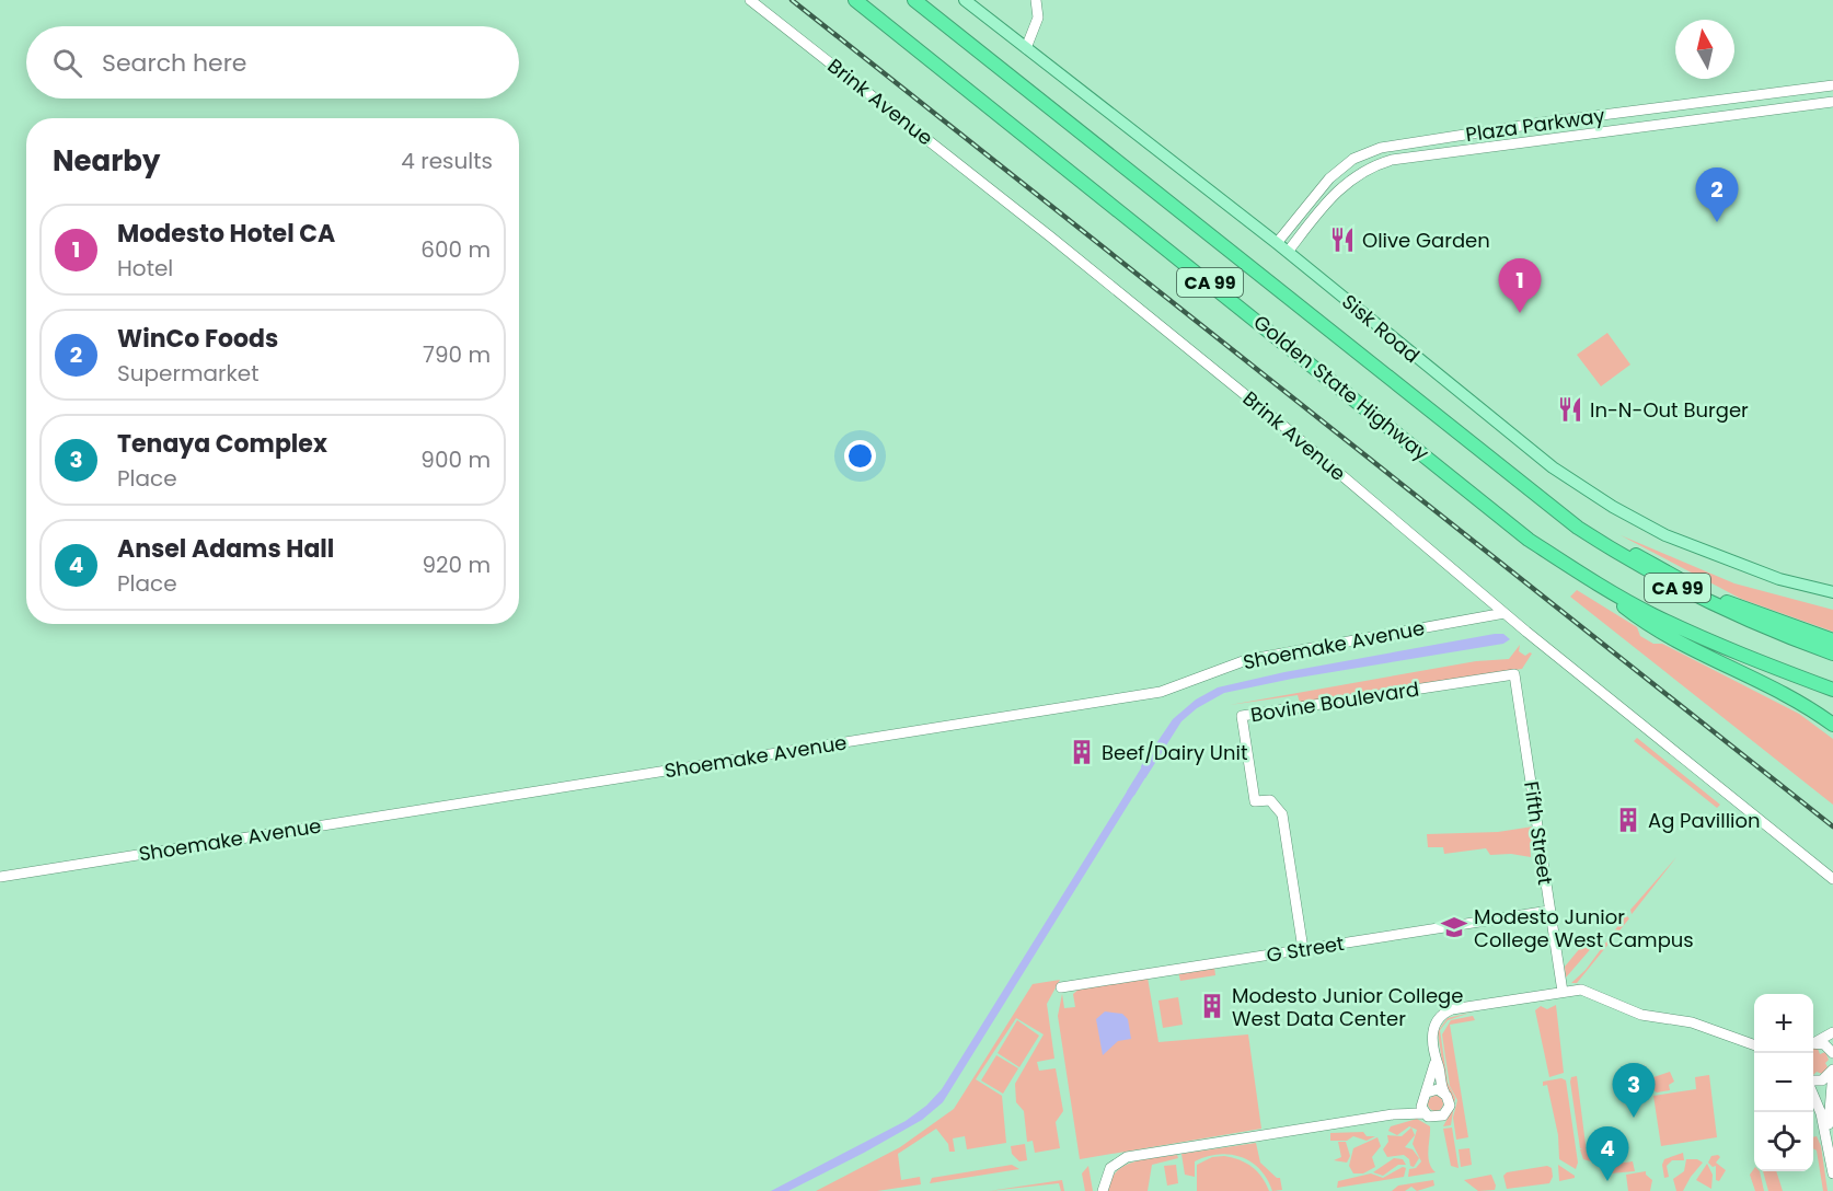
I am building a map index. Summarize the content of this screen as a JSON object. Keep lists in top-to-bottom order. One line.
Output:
{"streets":{"highway":["CA 99","Golden State Highway"],"main road":["Sisk Road"],"street":["Brink Avenue","Plaza Parkway","Shoemake Avenue","Bovine Boulevard","Fifth Street","G Street"]},"crossings":[["Brink Avenue","Shoemake Avenue"],["Plaza Parkway","Sisk Road"],["Bovine Boulevard","Fifth Street"],["Bovine Boulevard","G Street"],["Fifth Street","G Street"]],"places":{"restaurant":["Olive Garden","In-N-Out Burger"],"building":["Beef/Dairy Unit","Ag Pavillion","Modesto Junior College West Data Center"],"school or university":["Modesto Junior College West Campus"]},"north":"top","page":{"search":"Search here","heading":["Nearby","4 results"],"pins":["2","1","3","4"],"list":[{"mark":"1","name":"Modesto Hotel CA","note":"Hotel","value":"600 m"},{"mark":"2","name":"WinCo Foods","note":"Supermarket","value":"790 m"},{"mark":"3","name":"Tenaya Complex","note":"Place","value":"900 m"},{"mark":"4","name":"Ansel Adams Hall","note":"Place","value":"920 m"}],"map_buttons":["+","−"]}}
